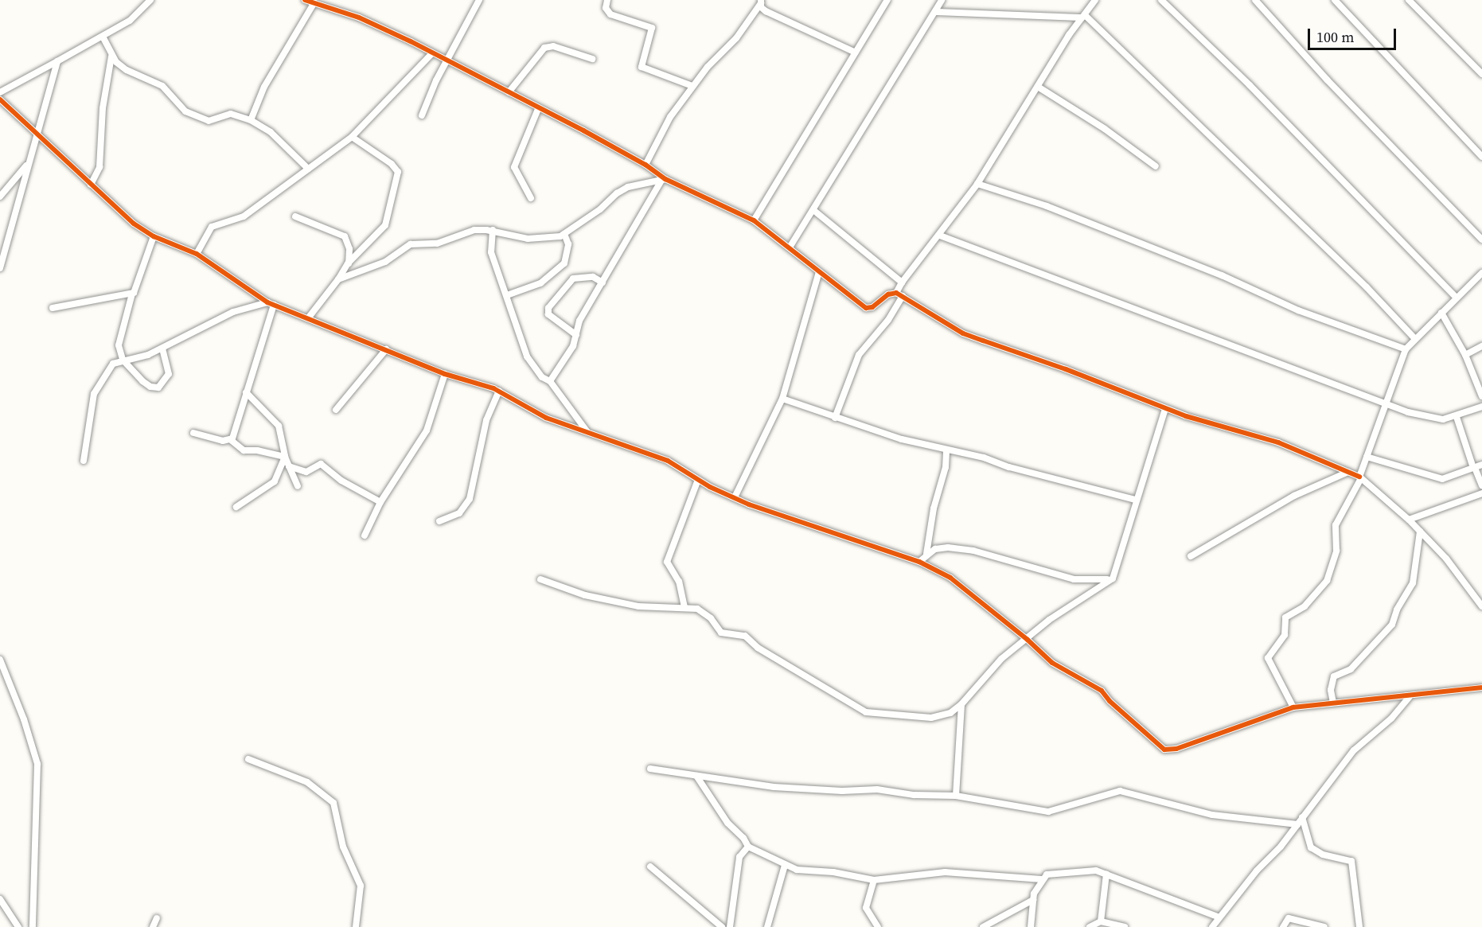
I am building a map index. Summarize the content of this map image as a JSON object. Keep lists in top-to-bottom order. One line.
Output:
{"scale_bar":"100 m"}
